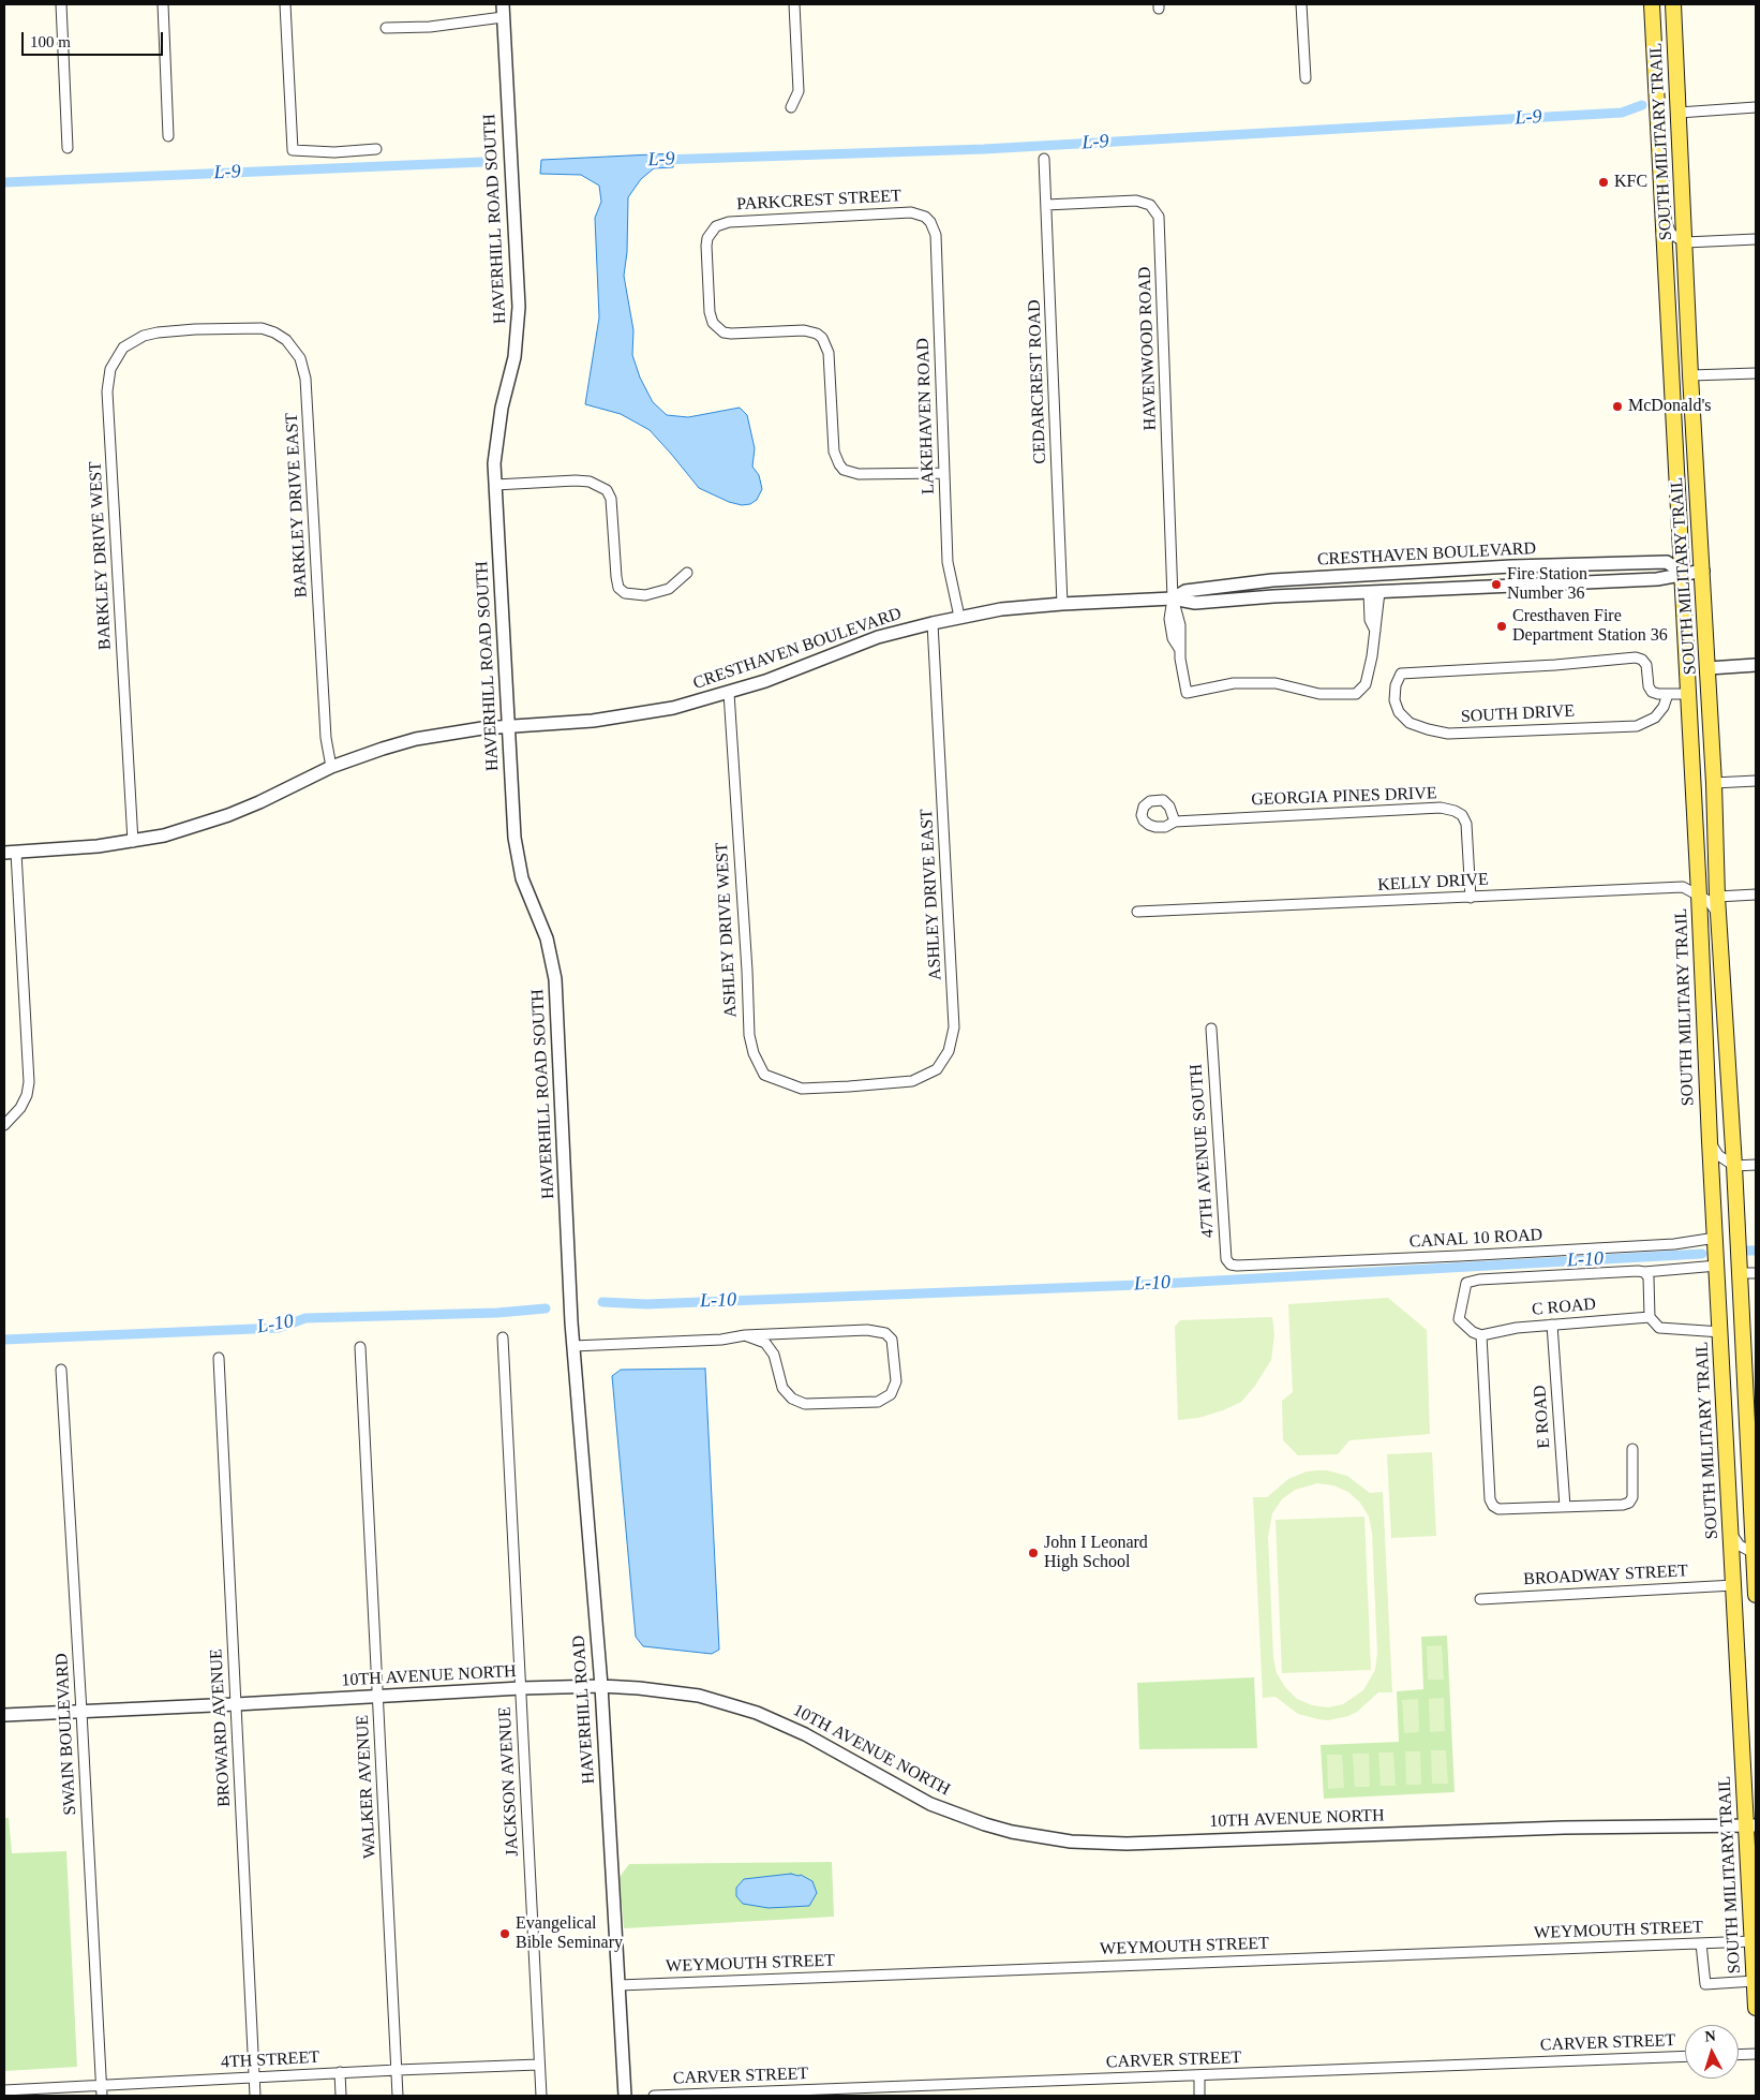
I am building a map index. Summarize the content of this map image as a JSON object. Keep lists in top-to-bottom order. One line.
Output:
{"streets":{"main road":["SOUTH MILITARY TRAIL"],"street":["PARKCREST STREET","HAVERHILL ROAD SOUTH","HAVENWOOD ROAD","CEDARCREST ROAD","LAKEHAVEN ROAD","BARKLEY DRIVE EAST","CRESTHAVEN BOULEVARD","BARKLEY DRIVE WEST","SOUTH DRIVE","GEORGIA PINES DRIVE","KELLY DRIVE","ASHLEY DRIVE EAST","ASHLEY DRIVE WEST","47TH AVENUE SOUTH","CANAL 10 ROAD","C ROAD","E ROAD","BROADWAY STREET","10TH AVENUE NORTH","HAVERHILL ROAD","BROWARD AVENUE","SWAIN BOULEVARD","JACKSON AVENUE","WALKER AVENUE","WEYMOUTH STREET","CARVER STREET","4TH STREET"]},"crossings":[["SOUTH MILITARY TRAIL","CRESTHAVEN BOULEVARD"],["SOUTH MILITARY TRAIL","KELLY DRIVE"],["SOUTH MILITARY TRAIL","CANAL 10 ROAD"],["SOUTH MILITARY TRAIL","BROADWAY STREET"],["SOUTH MILITARY TRAIL","10TH AVENUE NORTH"],["SOUTH MILITARY TRAIL","WEYMOUTH STREET"],["PARKCREST STREET","LAKEHAVEN ROAD"],["HAVERHILL ROAD SOUTH","CRESTHAVEN BOULEVARD"],["HAVERHILL ROAD SOUTH","HAVERHILL ROAD"],["HAVENWOOD ROAD","CEDARCREST ROAD"],["HAVENWOOD ROAD","CRESTHAVEN BOULEVARD"],["CEDARCREST ROAD","CRESTHAVEN BOULEVARD"],["LAKEHAVEN ROAD","CRESTHAVEN BOULEVARD"],["BARKLEY DRIVE EAST","CRESTHAVEN BOULEVARD"],["BARKLEY DRIVE EAST","BARKLEY DRIVE WEST"],["CRESTHAVEN BOULEVARD","BARKLEY DRIVE WEST"],["CRESTHAVEN BOULEVARD","ASHLEY DRIVE EAST"],["CRESTHAVEN BOULEVARD","ASHLEY DRIVE WEST"],["GEORGIA PINES DRIVE","KELLY DRIVE"],["ASHLEY DRIVE EAST","ASHLEY DRIVE WEST"],["47TH AVENUE SOUTH","CANAL 10 ROAD"],["C ROAD","E ROAD"],["10TH AVENUE NORTH","HAVERHILL ROAD"],["10TH AVENUE NORTH","BROWARD AVENUE"],["10TH AVENUE NORTH","SWAIN BOULEVARD"],["10TH AVENUE NORTH","JACKSON AVENUE"],["10TH AVENUE NORTH","WALKER AVENUE"],["HAVERHILL ROAD","WEYMOUTH STREET"],["BROWARD AVENUE","4TH STREET"],["SWAIN BOULEVARD","4TH STREET"],["JACKSON AVENUE","4TH STREET"],["WALKER AVENUE","4TH STREET"]],"water":["L-9","L-10"],"places":["KFC","McDonald's","Fire Station Number 36","Cresthaven Fire Department Station 36","John I Leonard High School","Evangelical Bible Seminary"],"scale_bar":"100 m","north":"top"}
